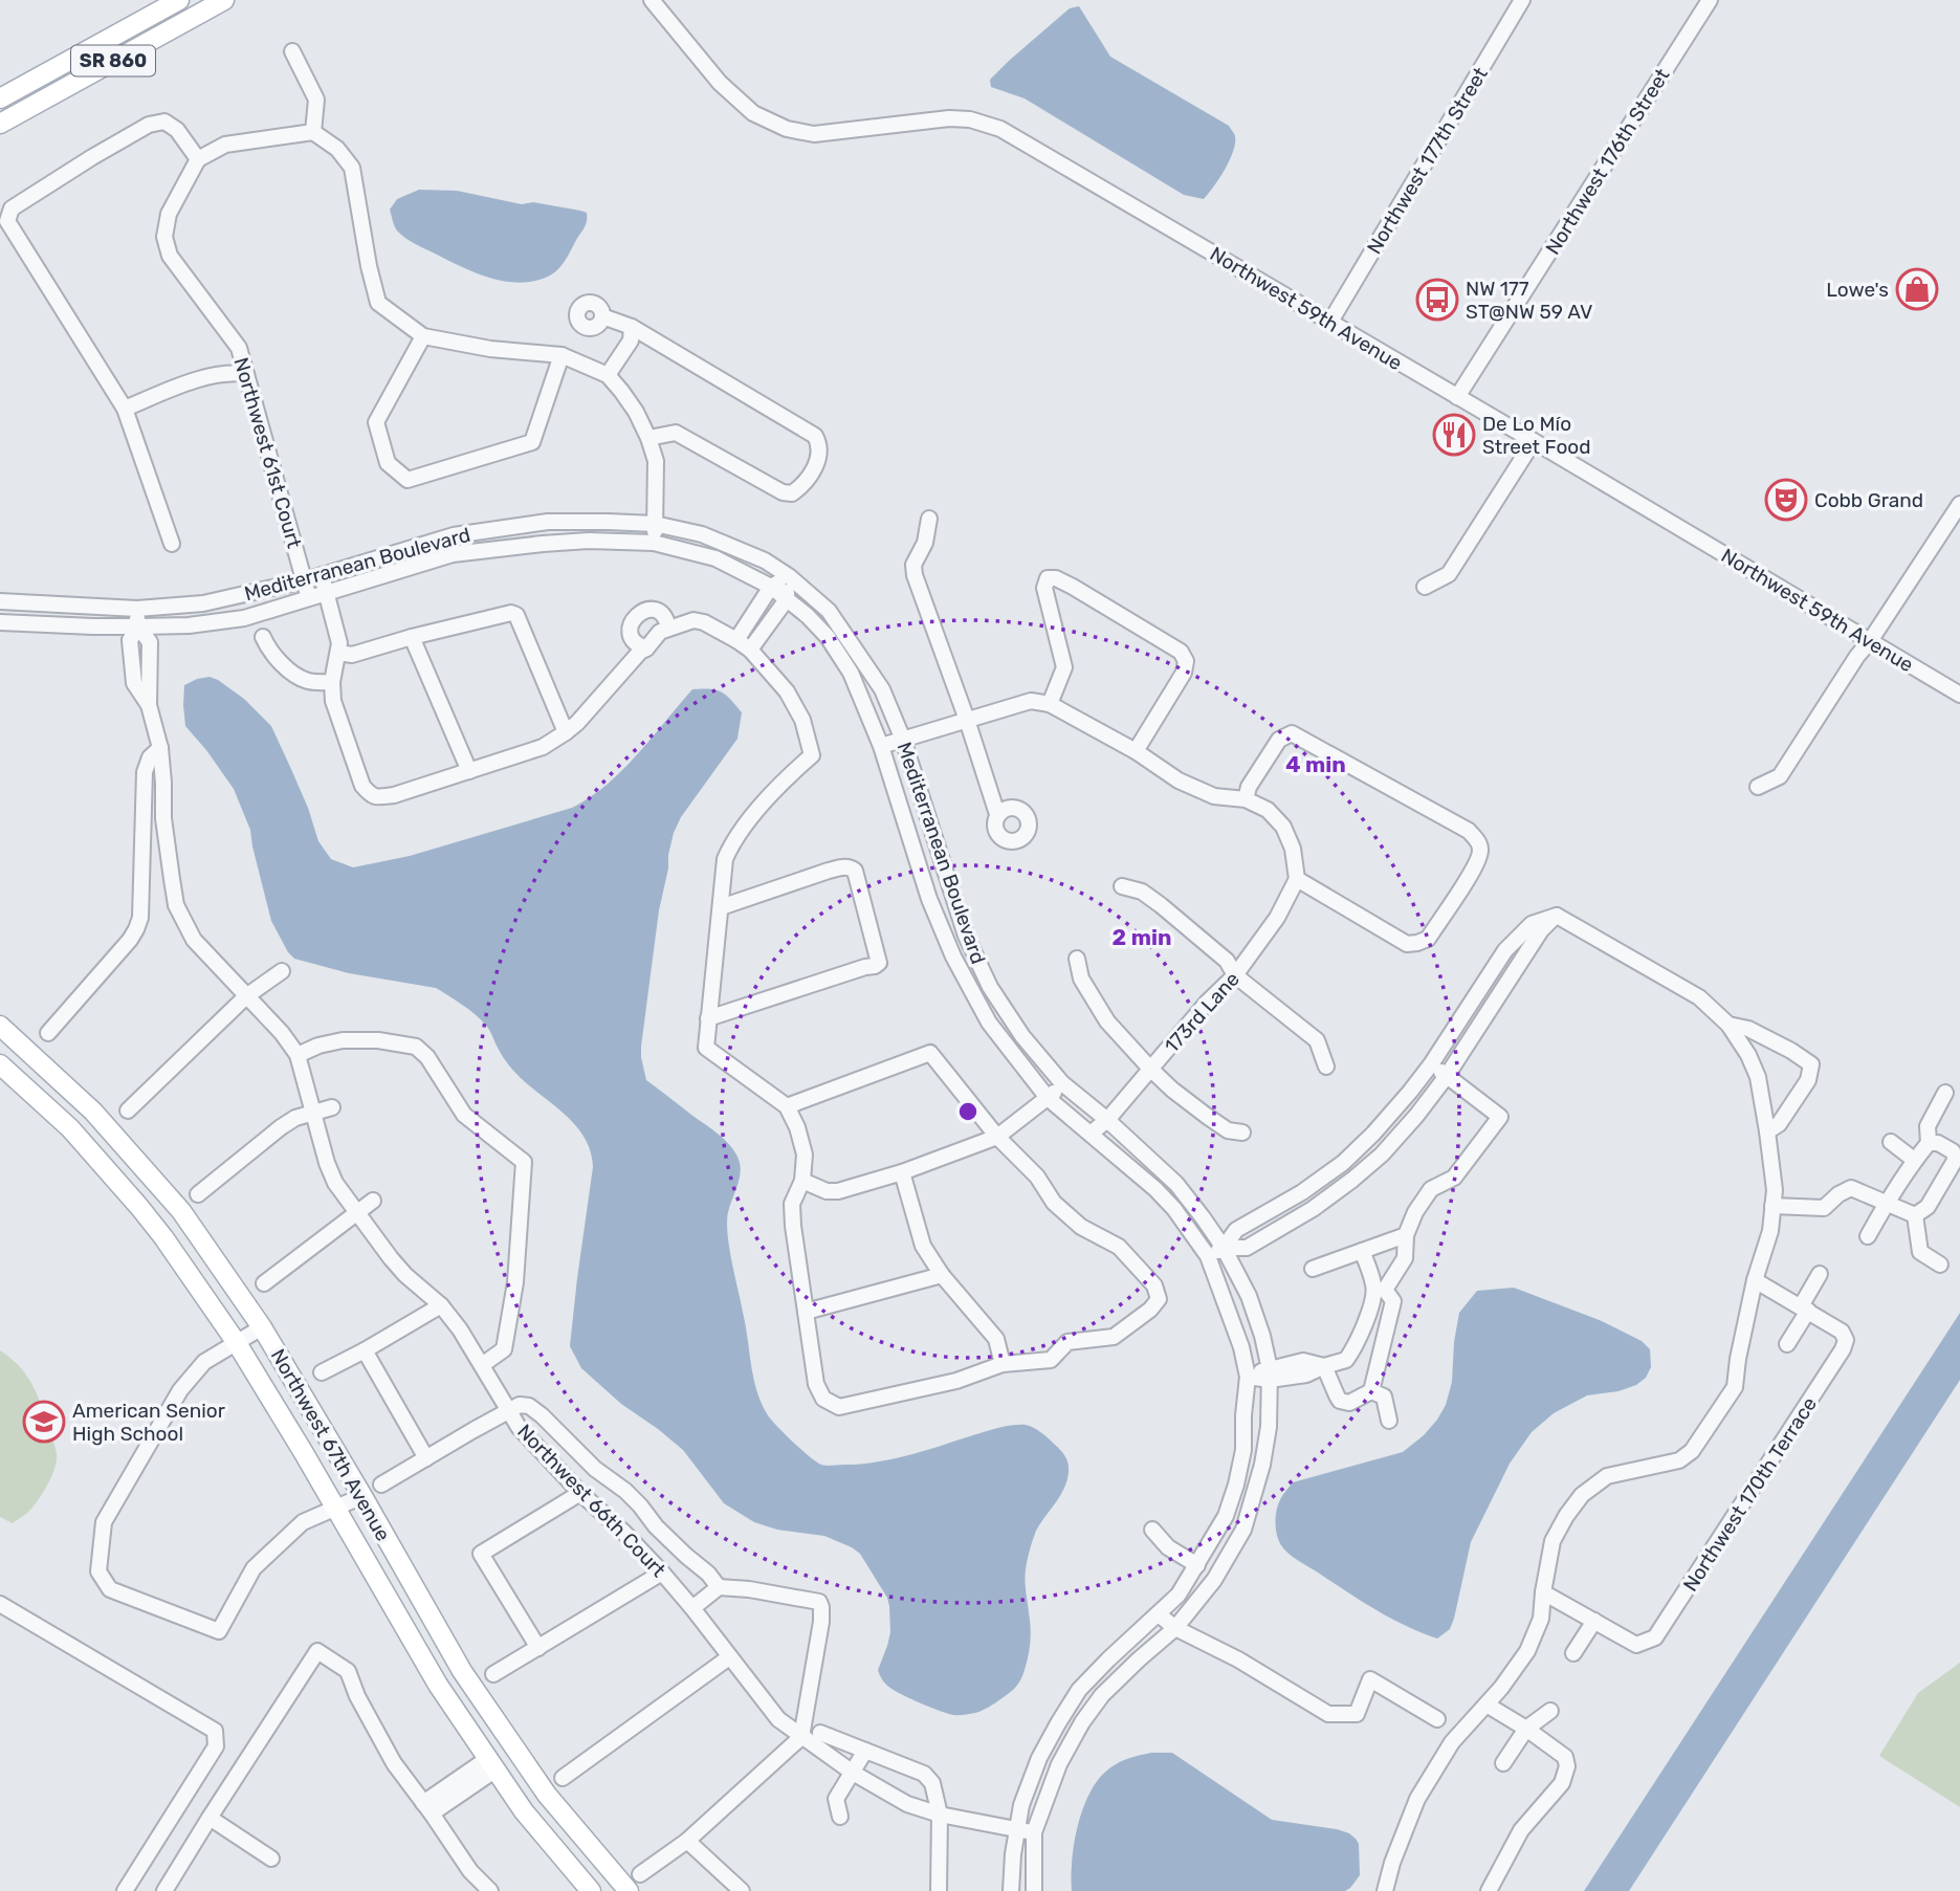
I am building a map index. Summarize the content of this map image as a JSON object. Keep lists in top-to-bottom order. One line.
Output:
{"streets":{"main road":["SR 860","Northwest 67th Avenue"],"street":["Northwest 177th Street","Northwest 176th Street","Northwest 59th Avenue","Northwest 61st Court","Mediterranean Boulevard","173rd Lane","Northwest 170th Terrace","Northwest 66th Court"]},"crossings":[["Northwest 177th Street","Northwest 59th Avenue"],["Northwest 176th Street","Northwest 59th Avenue"],["Northwest 61st Court","Mediterranean Boulevard"],["Mediterranean Boulevard","173rd Lane"],["Mediterranean Boulevard","Northwest 66th Court"]],"places":{"shop":["Lowe's"],"bus stop":["NW 177 ST@NW 59 AV"],"restaurant":["De Lo Mío Street Food"],"theatre":["Cobb Grand"],"school or university":["American Senior High School"]},"rings":["4 min","2 min"]}
